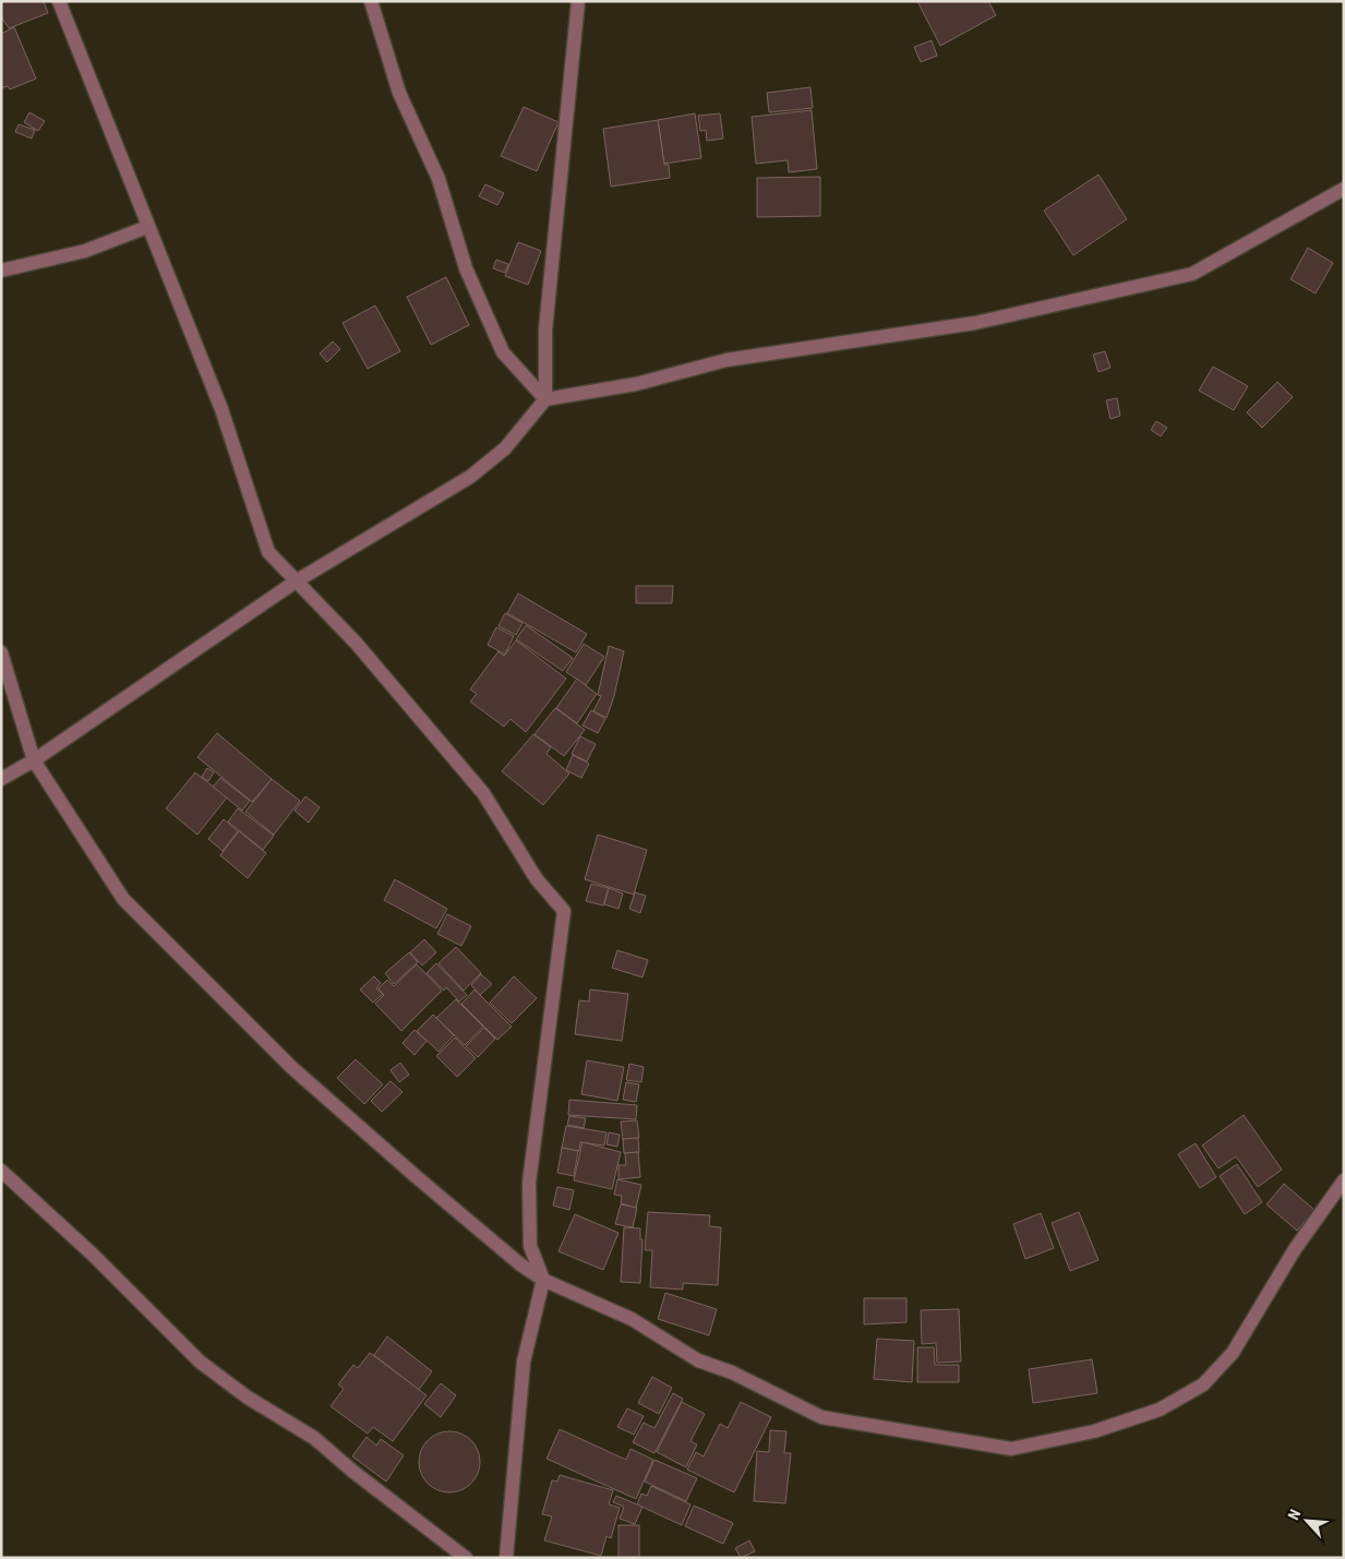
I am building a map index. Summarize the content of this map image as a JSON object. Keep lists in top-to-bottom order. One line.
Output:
{"north":"top left"}
